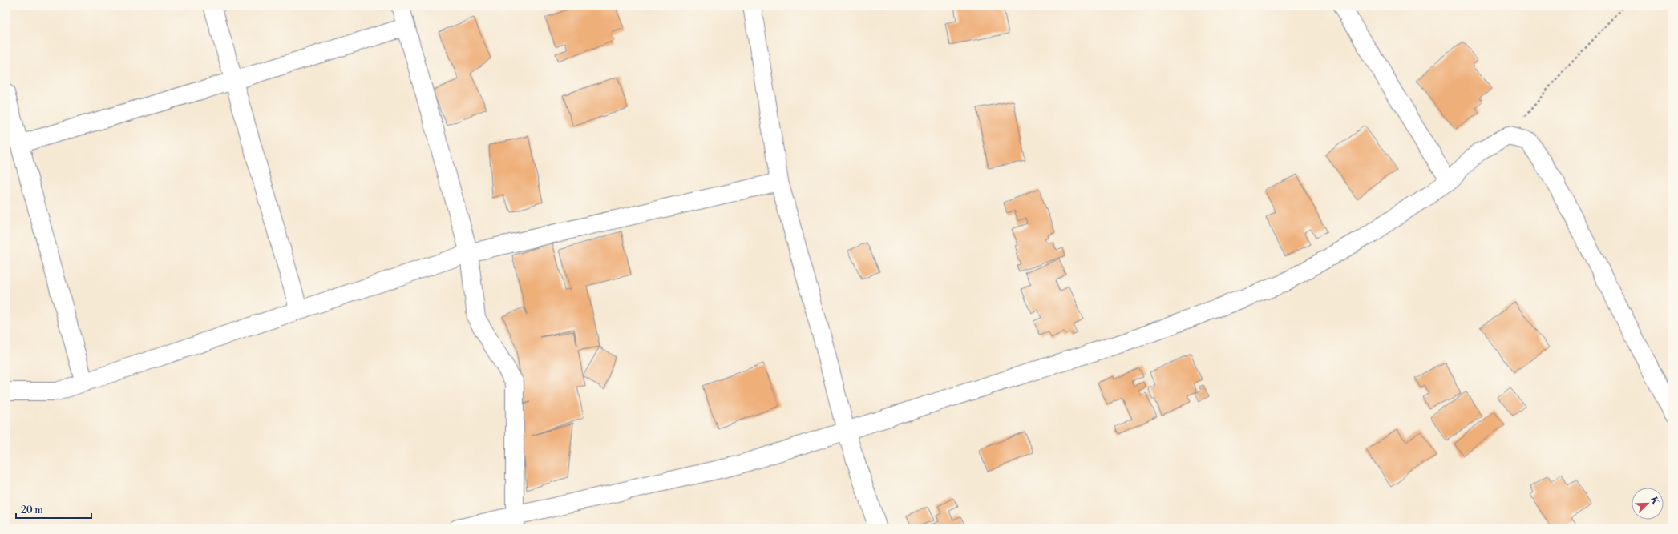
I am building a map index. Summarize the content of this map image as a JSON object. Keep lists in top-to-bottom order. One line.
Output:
{"scale_bar":"20 m","north":"top right"}
